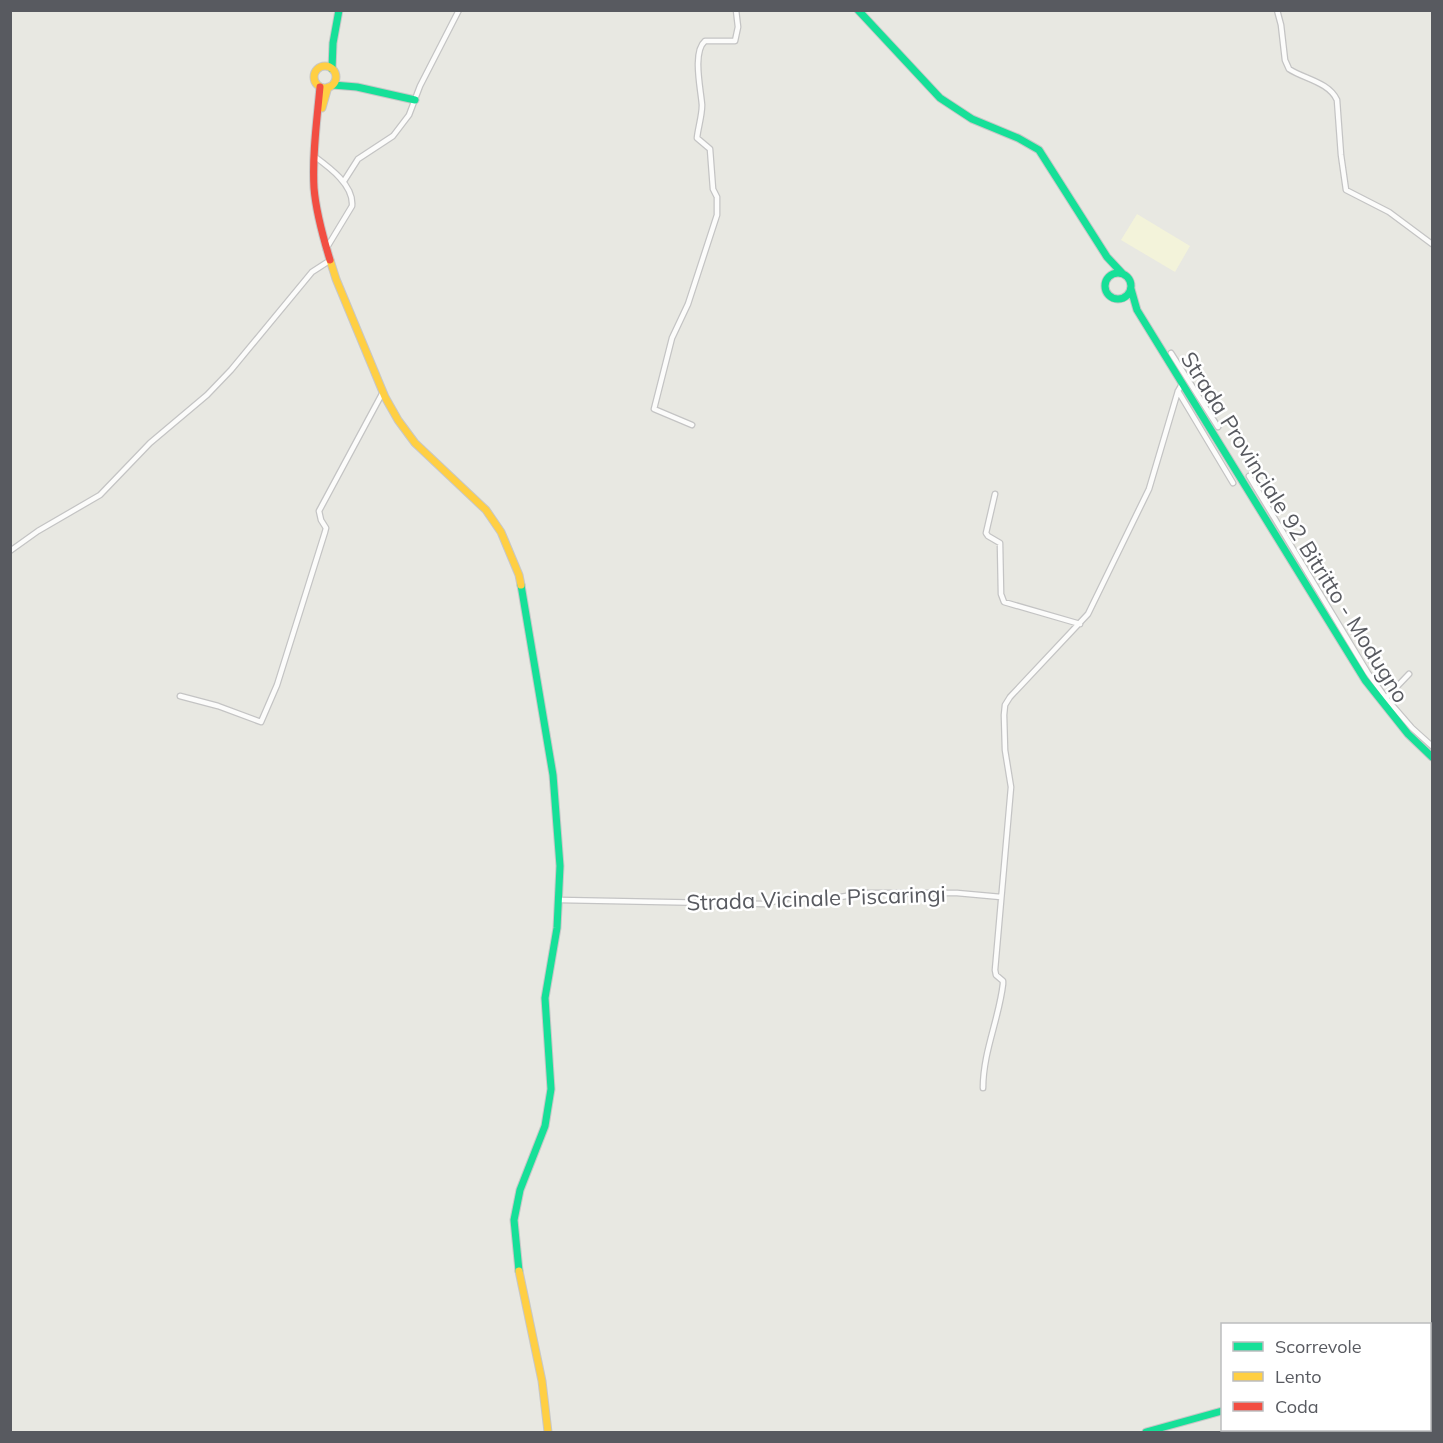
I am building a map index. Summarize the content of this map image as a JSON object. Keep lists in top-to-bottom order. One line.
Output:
{"streets":{"street":["Strada Provinciale 92 Bitritto - Modugno","Strada Vicinale Piscaringi"]},"legend":["Scorrevole","Lento","Coda"]}
